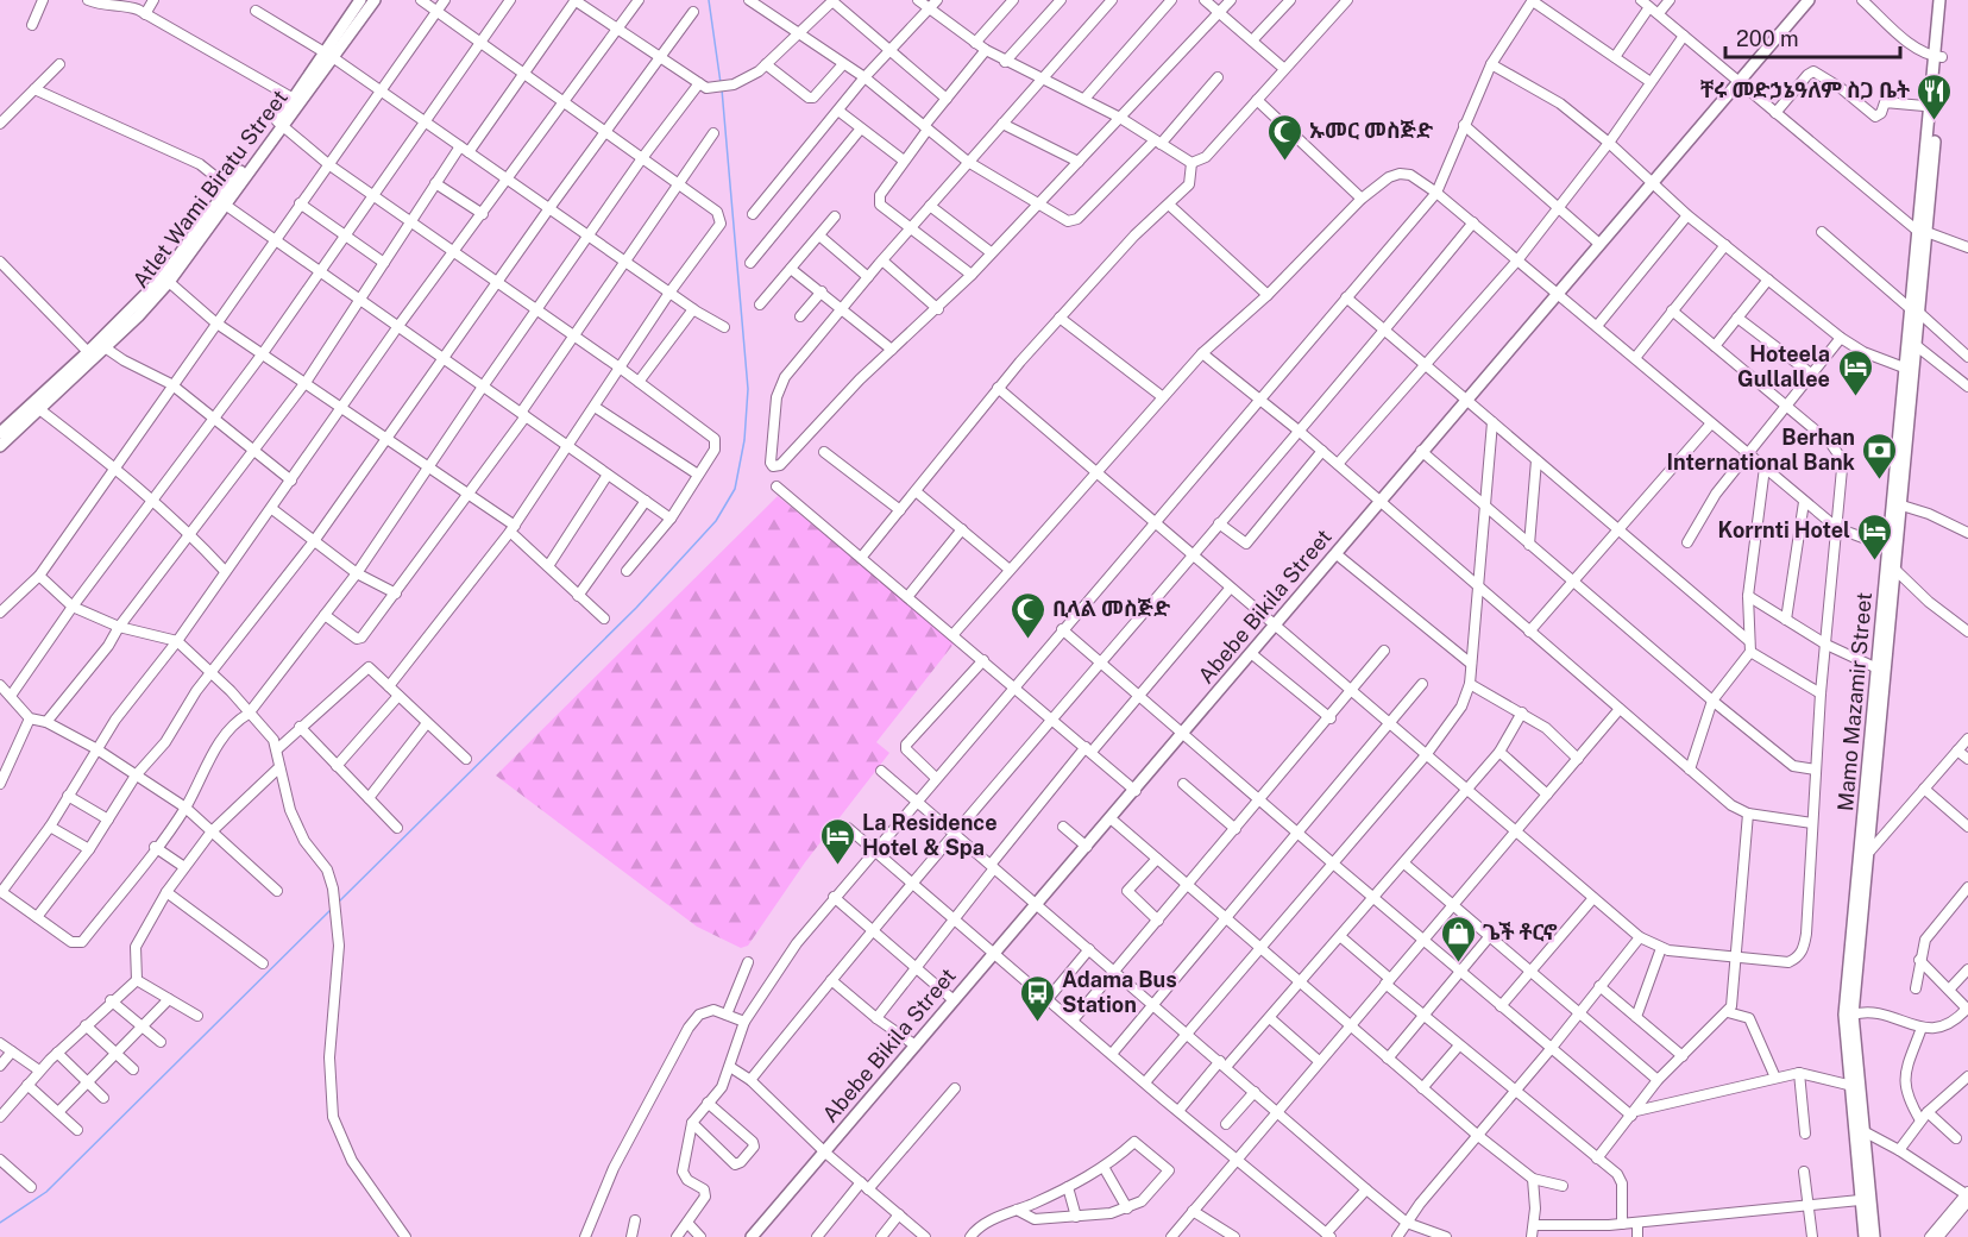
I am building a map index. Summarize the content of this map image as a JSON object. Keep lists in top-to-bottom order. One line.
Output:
{"streets":{"main road":["Atlet Wami Biratu Street","Abebe Bikila Street","Mamo Mazamir Street"]},"places":{"restaurant":["ቸሩ መድኃኔዓለም ስጋ ቤት"],"mosque":["ኡመር መስጅድ","ቢላል መስጅድ"],"hotel":["Hoteela Gullallee","Korrnti Hotel","La Residence Hotel & Spa"],"bank":["Berhan International Bank"],"shop":["ጌች ቶርኖ"],"bus stop":["Adama Bus Station"]},"scale_bar":"200 m"}
